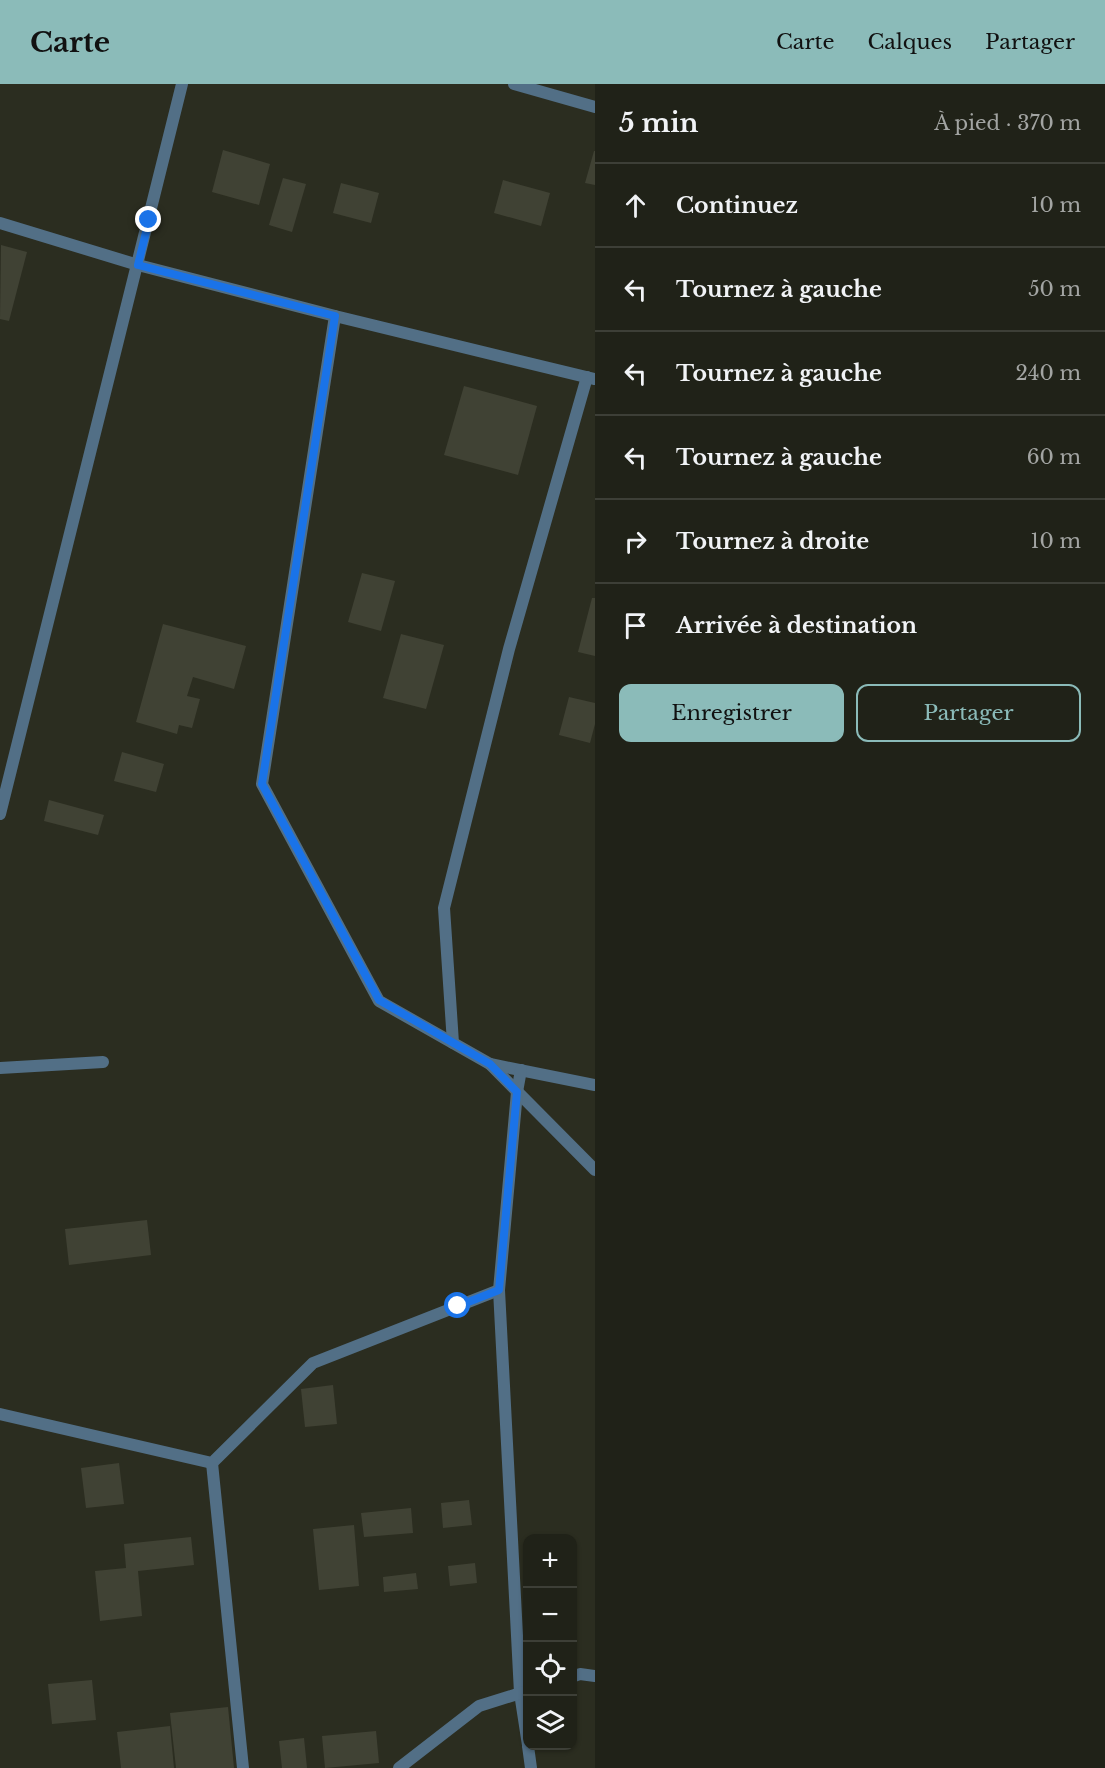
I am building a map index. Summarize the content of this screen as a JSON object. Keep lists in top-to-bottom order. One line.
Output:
{"page":{"header":"Carte","nav":["Carte","Calques","Partager"],"heading":["5 min","À pied · 370 m"],"list":[["Continuez","10 m"],["Tournez à gauche","50 m"],["Tournez à gauche","240 m"],["Tournez à gauche","60 m"],["Tournez à droite","10 m"],"Arrivée à destination"],"buttons":["Enregistrer","Partager"],"map_buttons":["+","−"]}}
